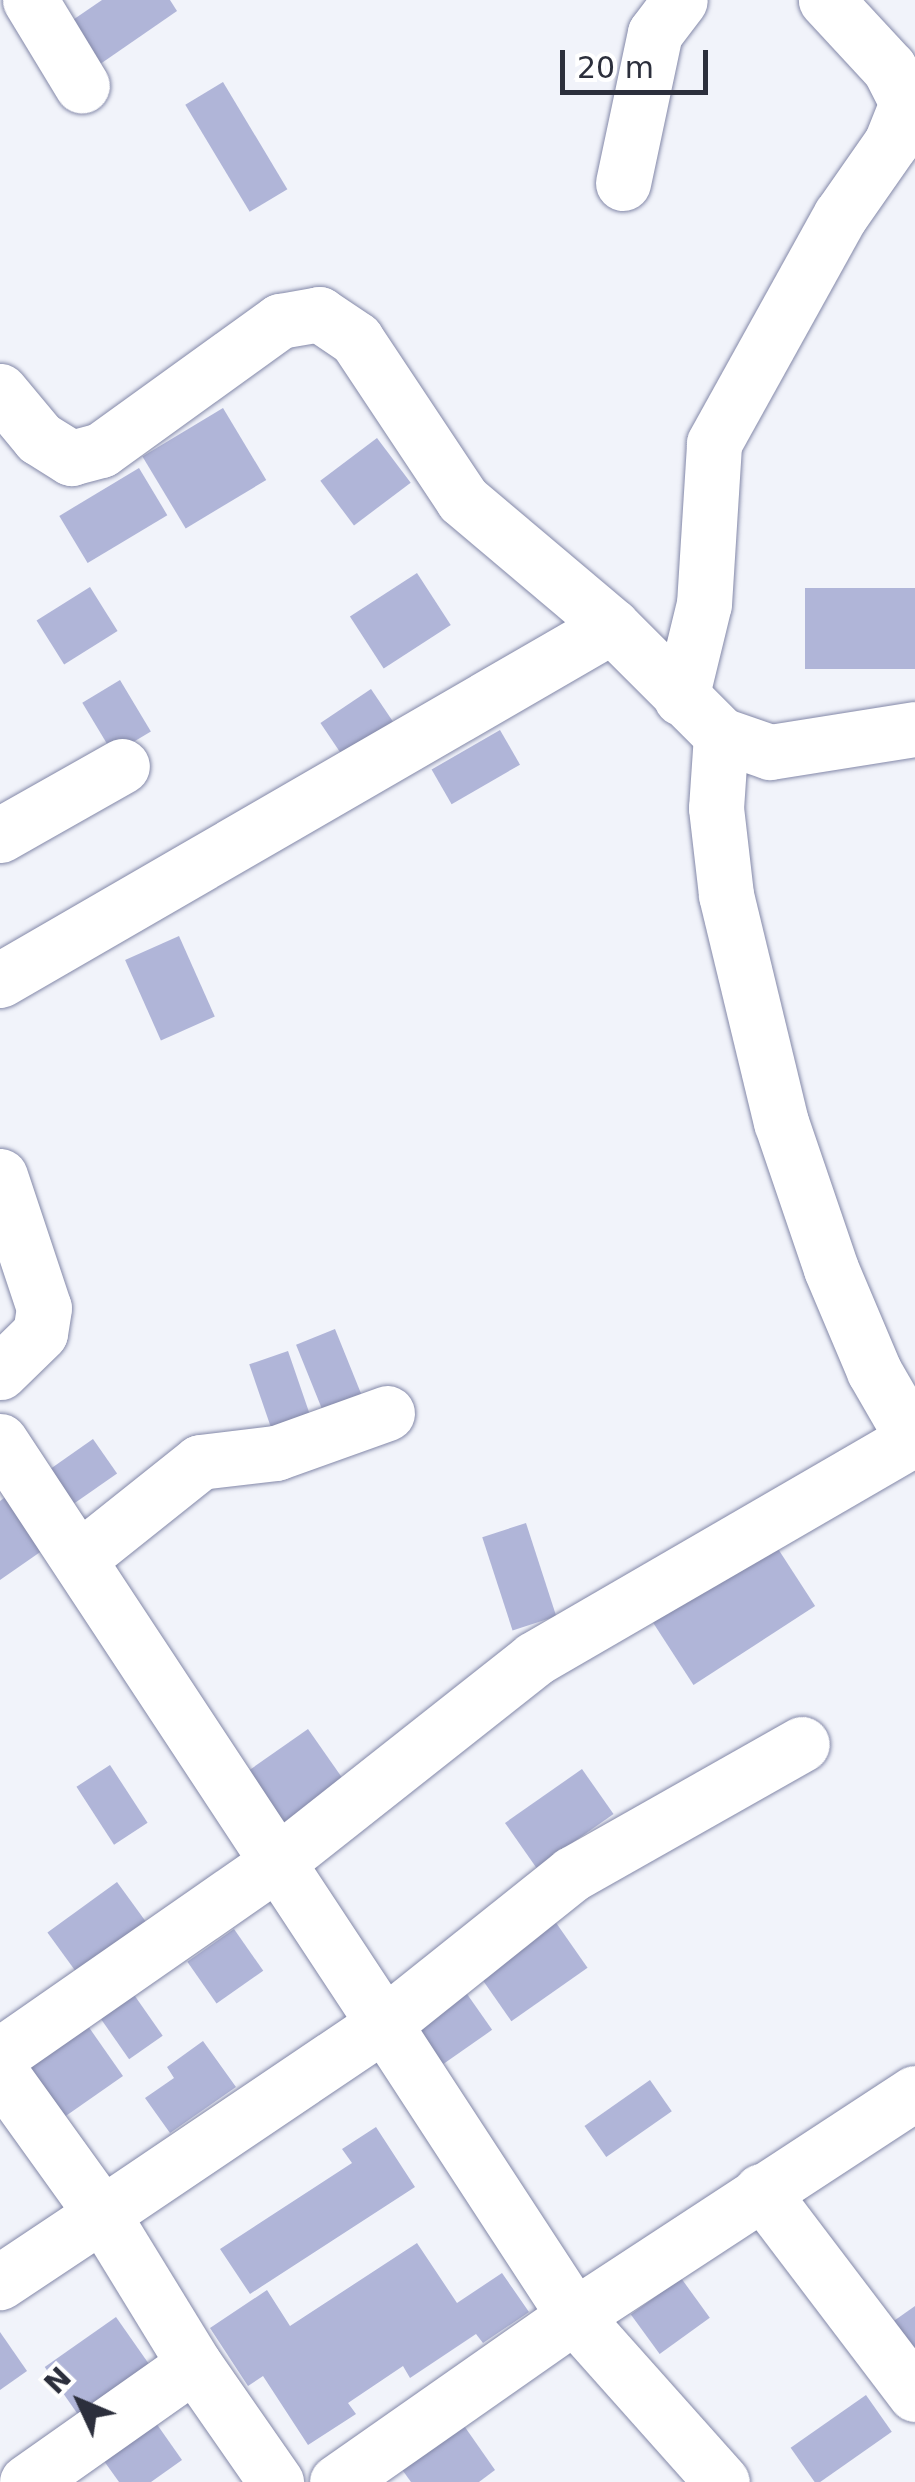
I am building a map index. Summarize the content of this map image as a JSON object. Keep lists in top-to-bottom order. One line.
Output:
{"scale_bar":"20 m","north":"top left"}
